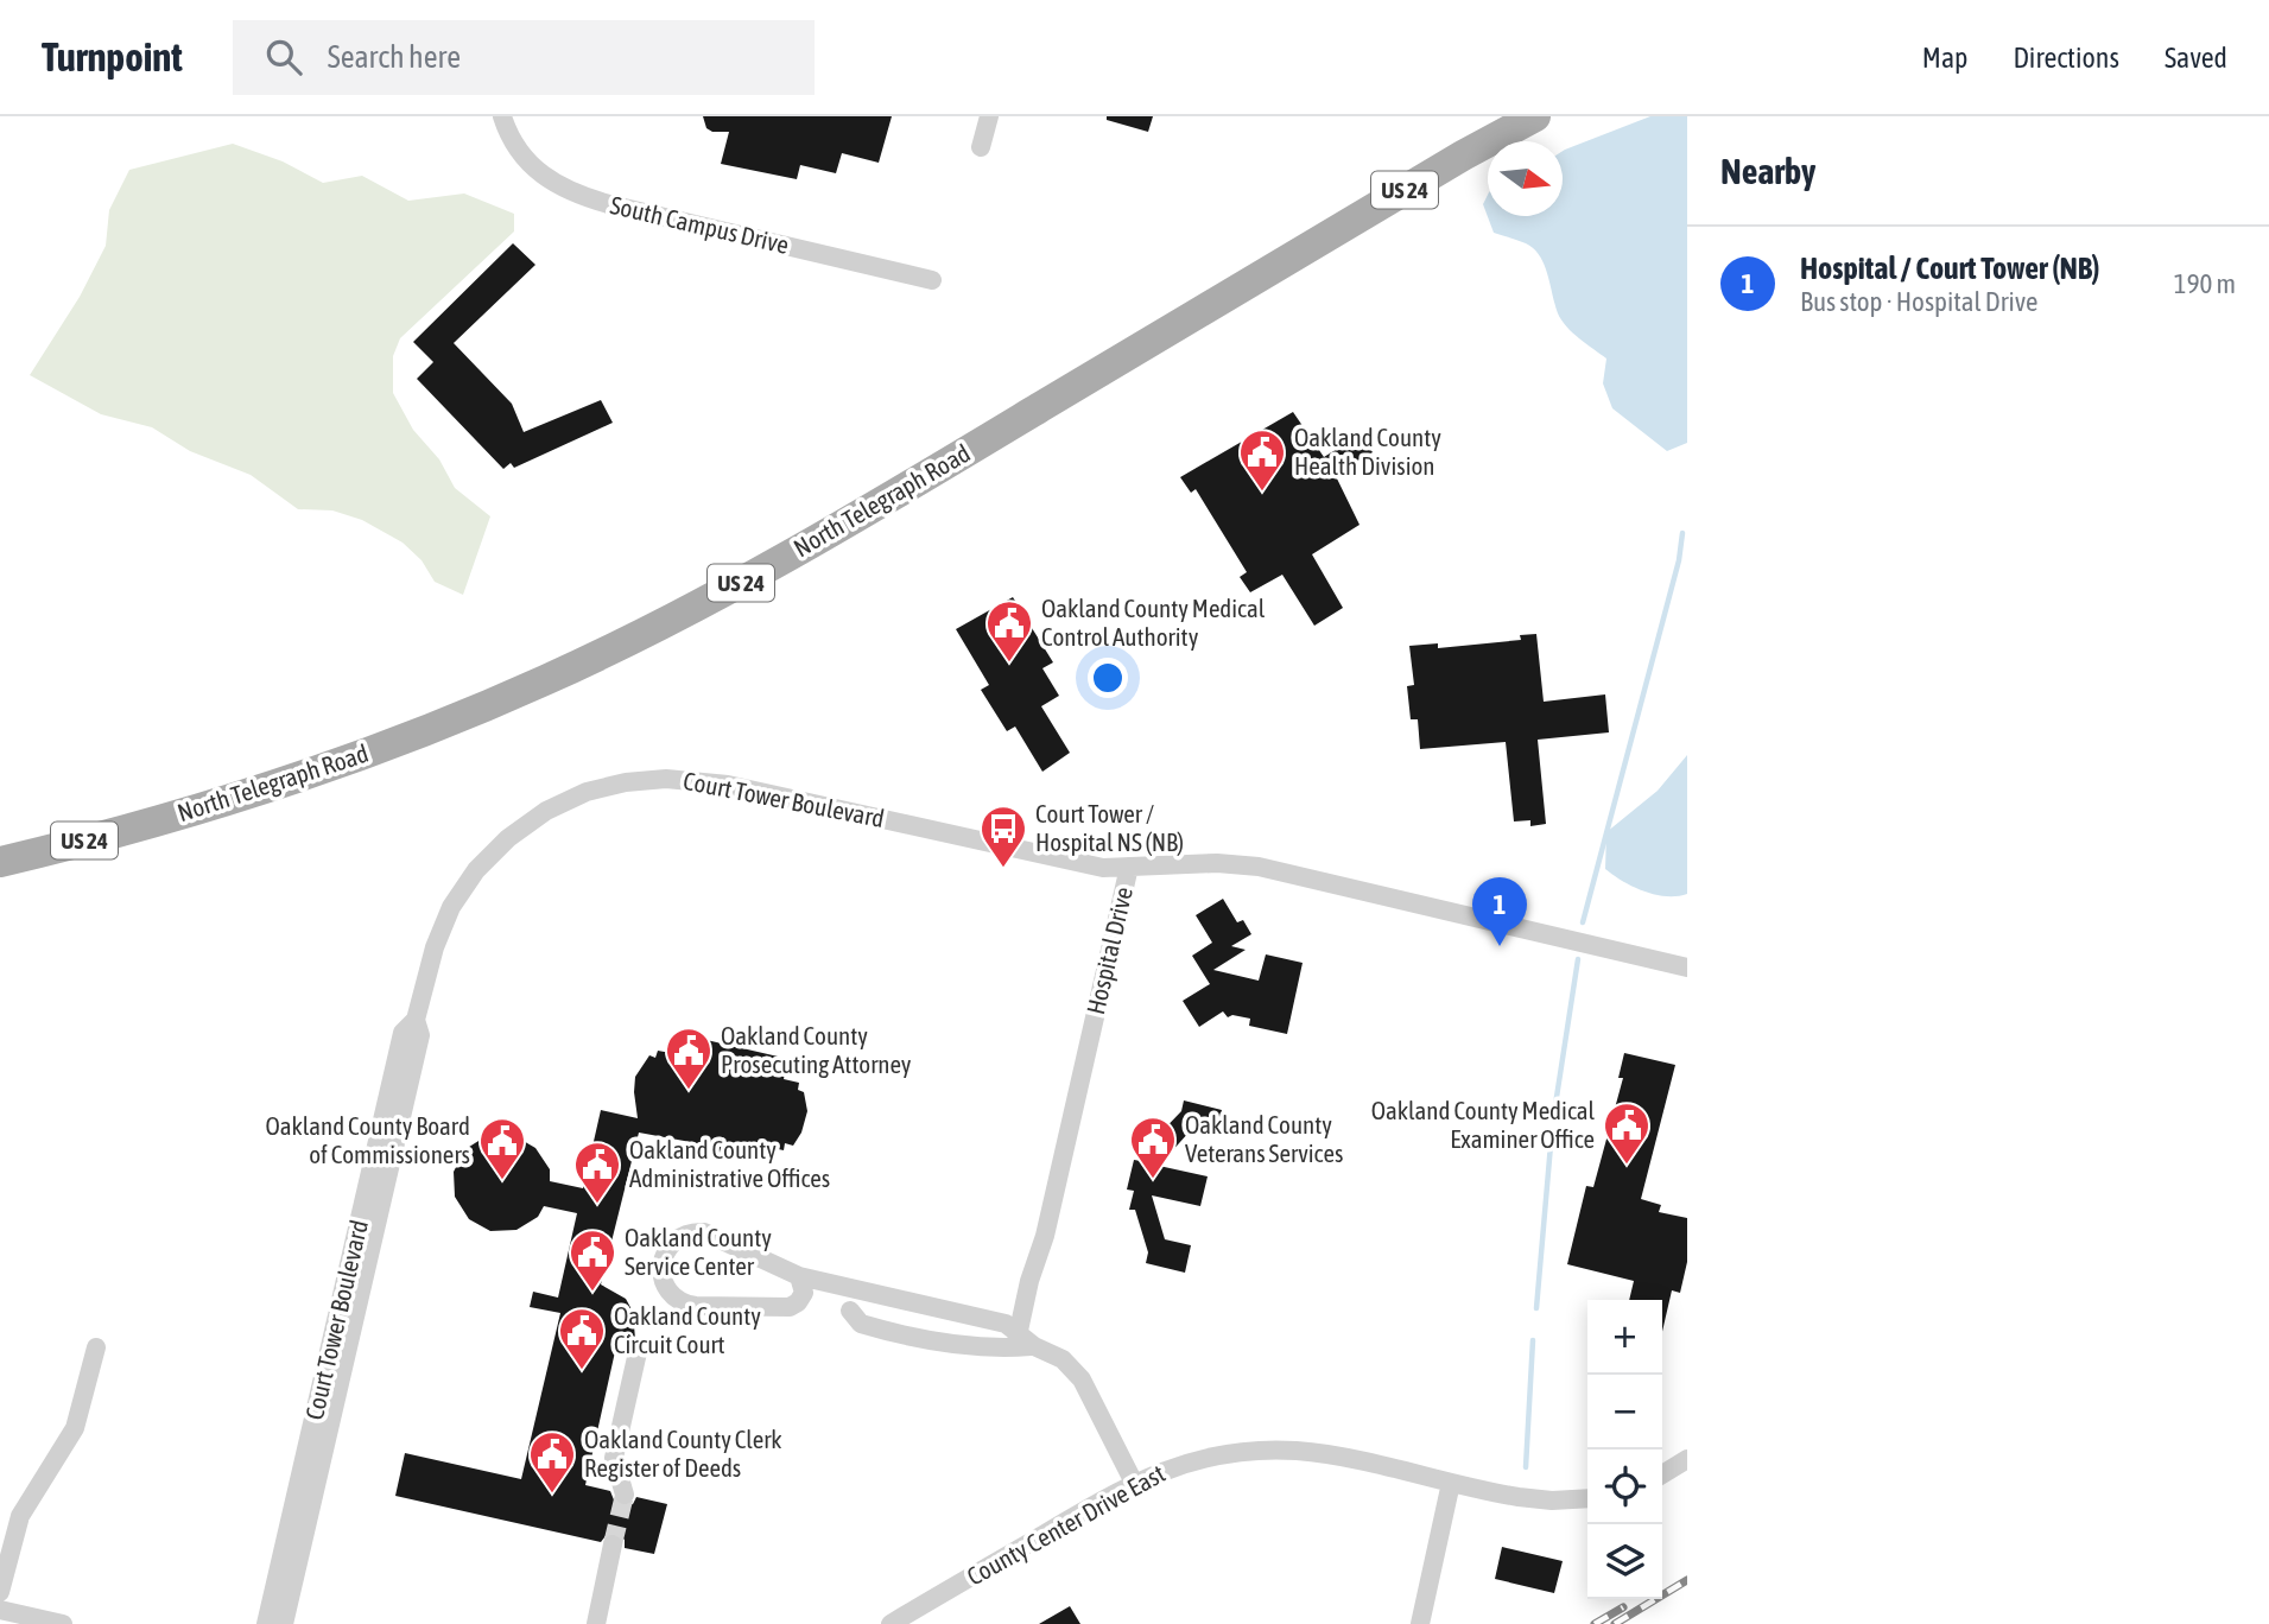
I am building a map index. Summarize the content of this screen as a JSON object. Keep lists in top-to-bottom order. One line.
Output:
{"streets":{"main road":["US 24","North Telegraph Road"],"street":["South Campus Drive","Court Tower Boulevard","Hospital Drive","County Center Drive East"]},"crossings":[["Court Tower Boulevard","Hospital Drive"]],"places":{"public building":["Oakland County Health Division","Oakland County Medical Control Authority","Oakland County Prosecuting Attorney","Oakland County Medical Examiner Office","Oakland County Veterans Services","Oakland County Board of Commissioners","Oakland County Administrative Offices","Oakland County Service Center","Oakland County Circuit Court","Oakland County Clerk Register of Deeds"],"bus stop":["Court Tower / Hospital NS (NB)"]},"north":"right","page":{"header":"Turnpoint","search":"Search here","nav":["Map","Directions","Saved"],"heading":"Nearby","list":[{"mark":"1","name":"Hospital / Court Tower (NB)","note":"Bus stop · Hospital Drive","value":"190 m"}],"pins":"1","map_buttons":["+","−"]}}
